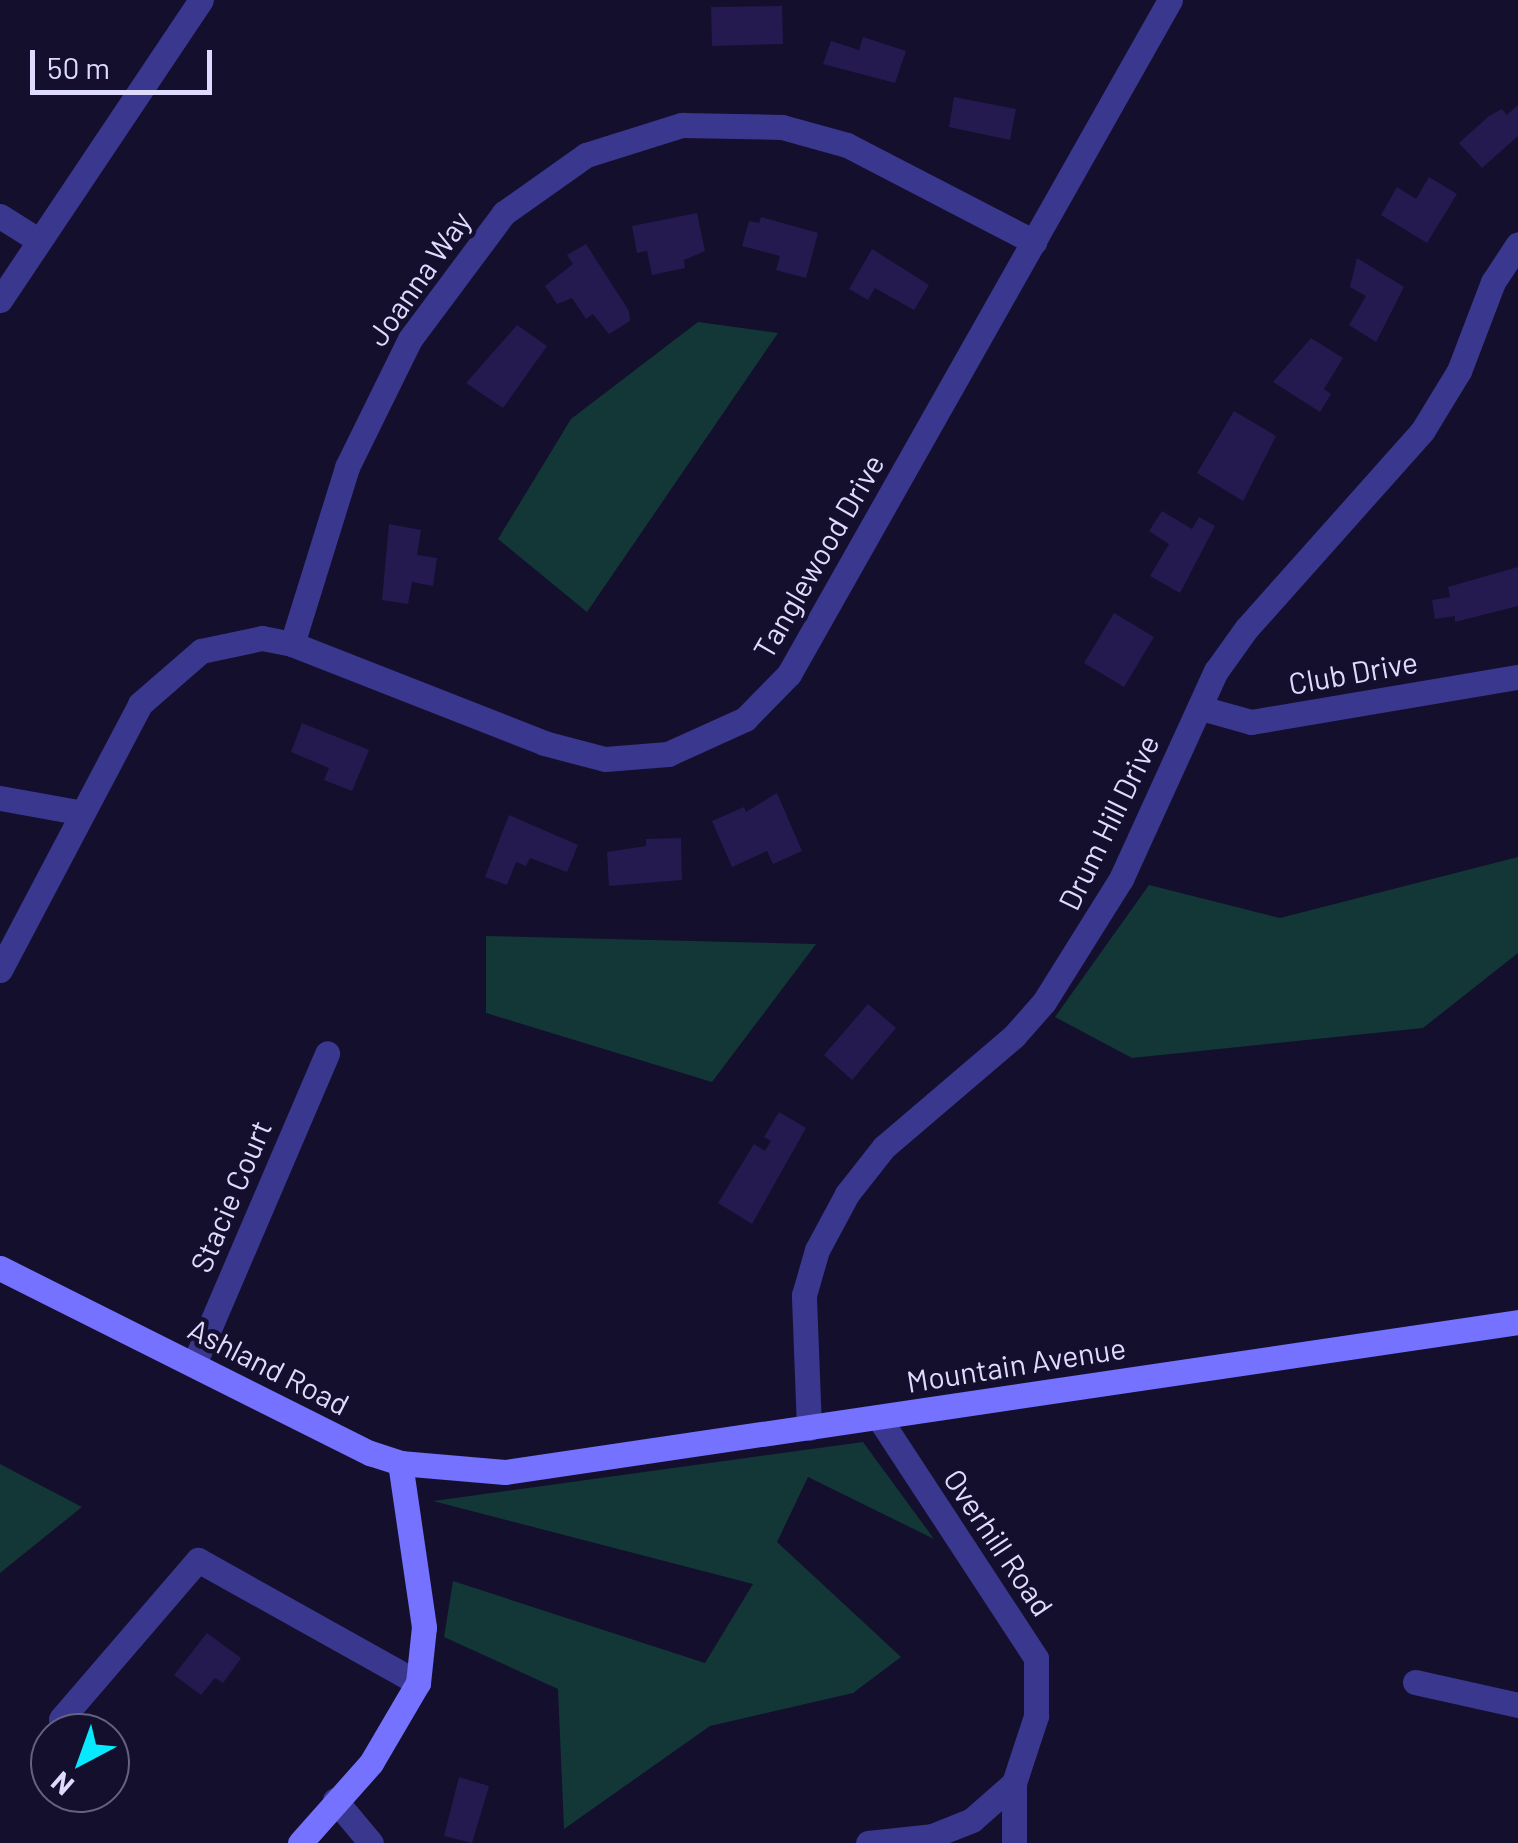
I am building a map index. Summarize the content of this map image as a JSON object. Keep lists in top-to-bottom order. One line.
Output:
{"streets":{"main road":["Mountain Avenue","Ashland Road"],"street":["Joanna Way","Tanglewood Drive","Club Drive","Drum Hill Drive","Stacie Court","Overhill Road"]},"crossings":[["Joanna Way","Tanglewood Drive"],["Club Drive","Drum Hill Drive"],["Drum Hill Drive","Mountain Avenue"],["Stacie Court","Ashland Road"],["Mountain Avenue","Ashland Road"],["Mountain Avenue","Overhill Road"]],"scale_bar":"50 m","north":"bottom left"}
